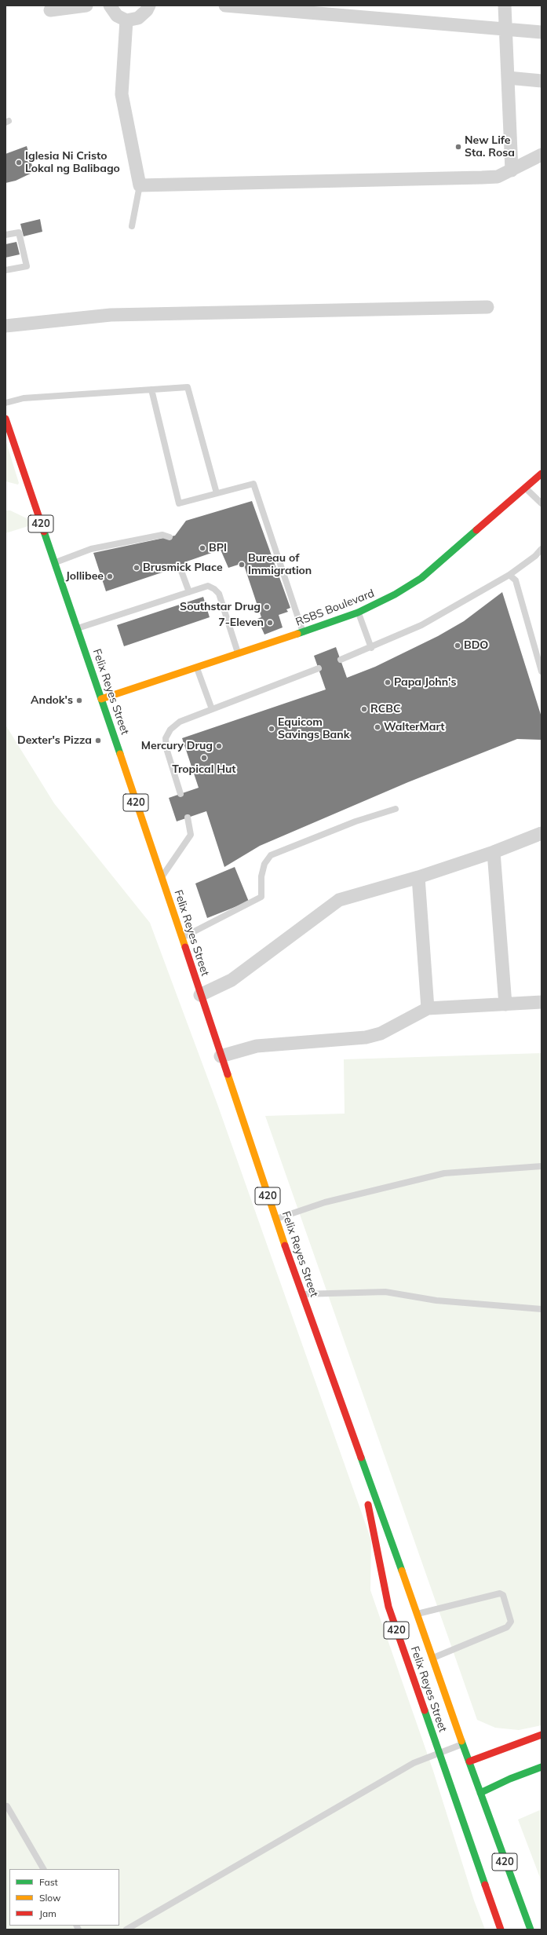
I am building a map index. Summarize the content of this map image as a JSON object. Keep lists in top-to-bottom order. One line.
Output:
{"streets":{"main road":["420","RSBS Boulevard","Felix Reyes Street"]},"crossings":[["420","Felix Reyes Street"],["RSBS Boulevard","Felix Reyes Street"]],"places":["New Life Sta. Rosa","Iglesia Ni Cristo Lokal ng Balibago","BPI","Bureau of Immigration","Brusmick Place","Jollibee","Southstar Drug","7-Eleven","BDO","Papa John's","Andok's","RCBC","WalterMart","Equicom Savings Bank","Dexter's Pizza","Mercury Drug","Tropical Hut"],"legend":["Fast","Slow","Jam"]}
